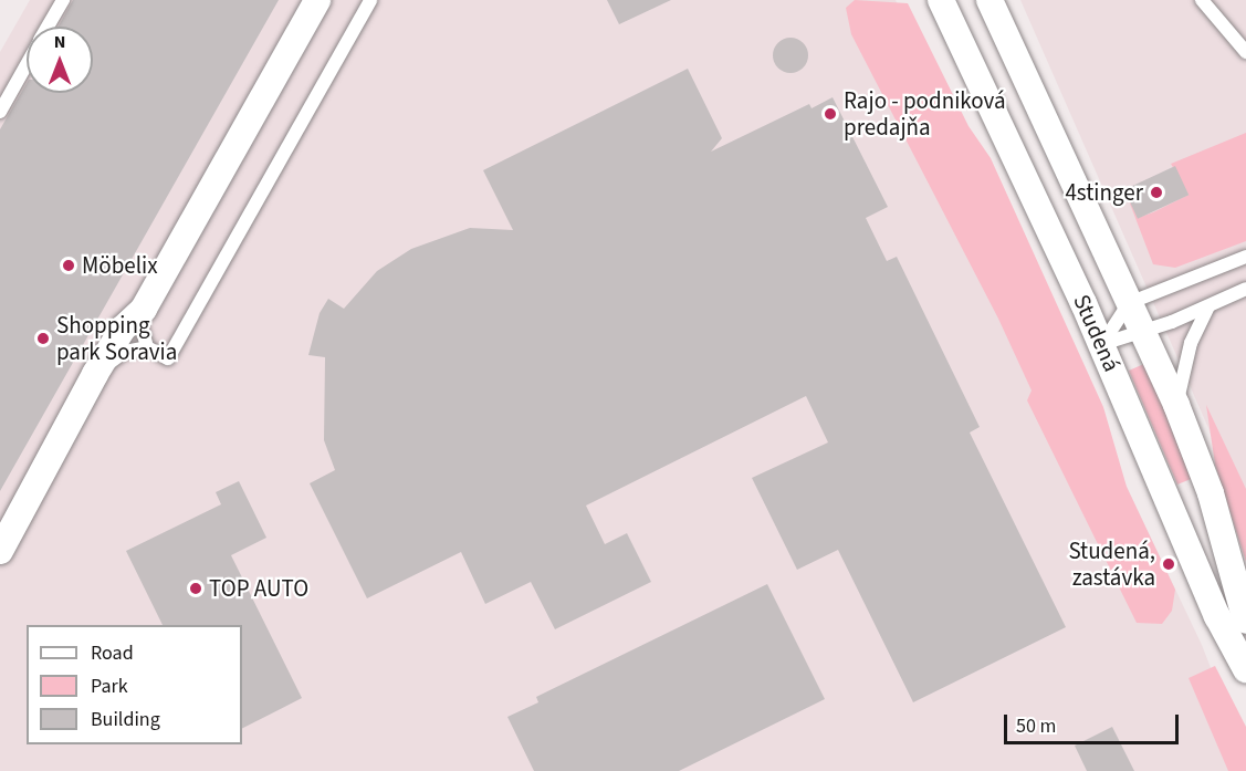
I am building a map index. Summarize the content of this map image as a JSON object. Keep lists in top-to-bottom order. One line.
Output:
{"streets":{"street":["Studená"]},"places":["Rajo - podniková predajňa","4stinger","Möbelix","Shopping park Soravia","Studená, zastávka","TOP AUTO"],"legend":["Road","Park","Building"],"scale_bar":"50 m","north":"top"}
